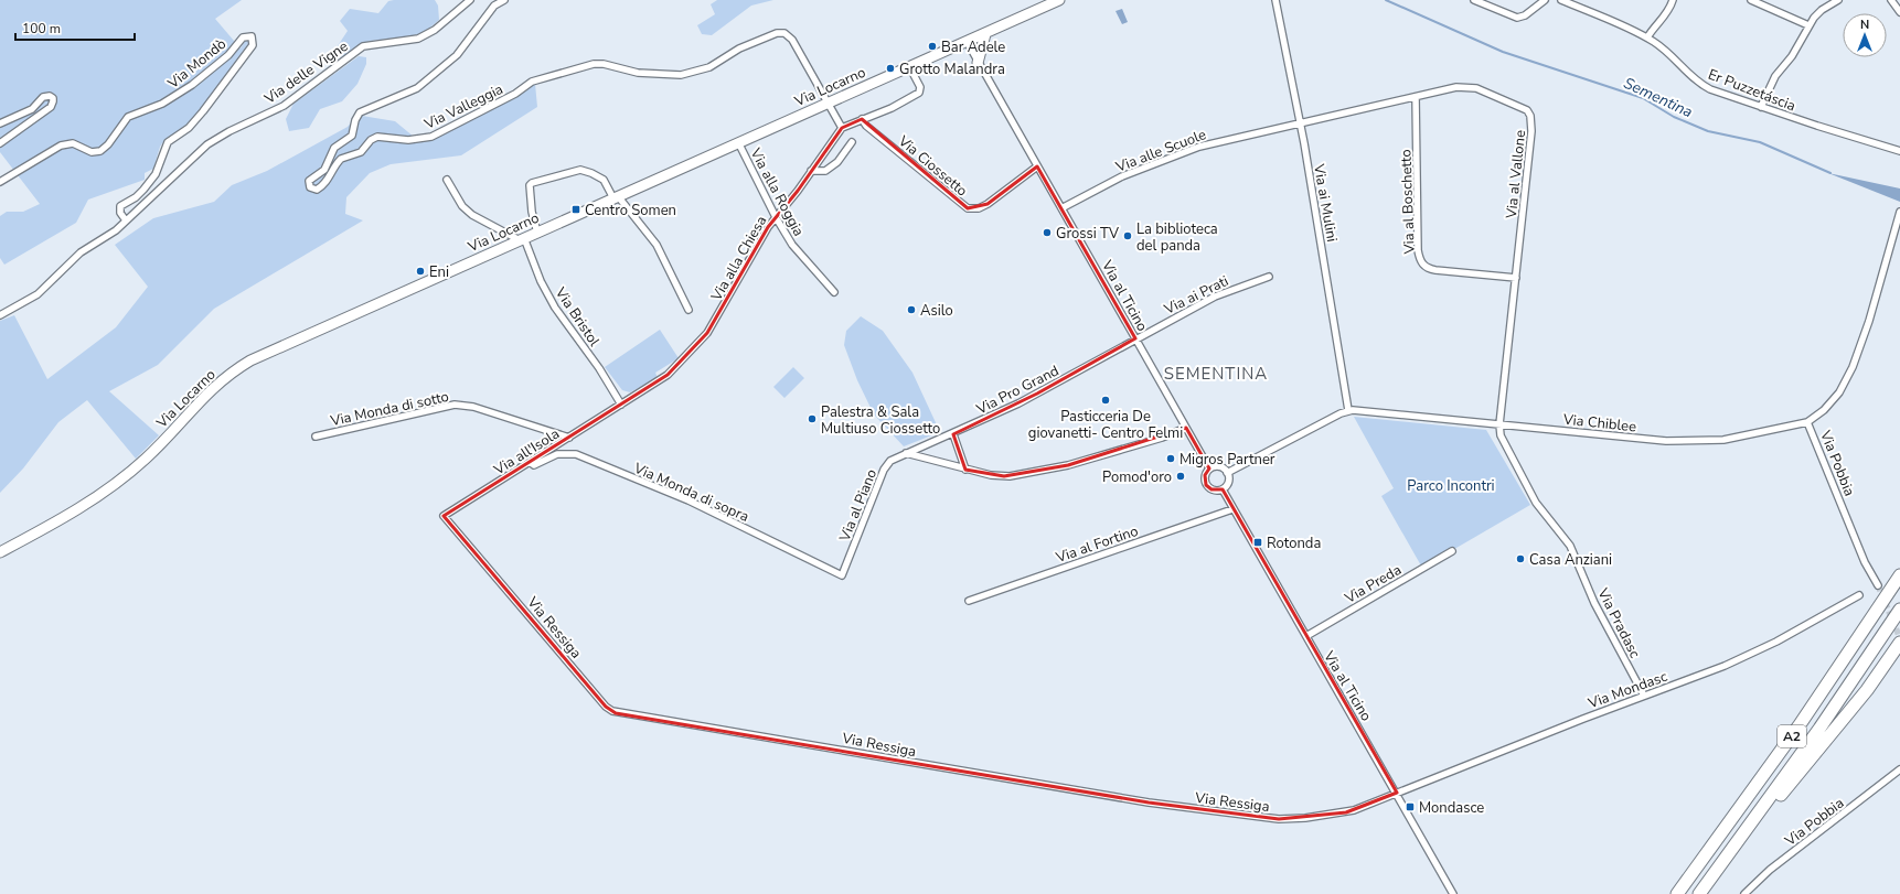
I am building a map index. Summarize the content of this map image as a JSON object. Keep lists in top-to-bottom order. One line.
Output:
{"streets":{"highway":["A2"],"main road":["Via Locarno"],"street":["Via Mondò","Via delle Vigne","Er Puzzetáscia","Via Valleggia","Via alle Scuole","Via Ciossetto","Via al Vallone","Via alla Roggia","Via al Boschetto","Via ai Mulini","Via alla Chiesa","Via ai Prati","Via al Ticino","Via Bristol","Via Pro Grand","Via Monda di sotto","Via Chiblee","Via all'Isola","Via Pobbia","Via Monda di sopra","Via al Piano","Via al Fortino","Via Preda","Via Pradasc","Via Ressiga","Via Mondasc"]},"crossings":[["Via Mondò","Via delle Vigne"],["Via Locarno","Via Valleggia"],["Via Locarno","Via alla Roggia"],["Via Locarno","Via al Ticino"],["Via Locarno","Via Bristol"],["Via alle Scuole","Via al Vallone"],["Via alle Scuole","Via ai Mulini"],["Via alle Scuole","Via al Ticino"],["Via Ciossetto","Via al Ticino"],["Via al Vallone","Via al Boschetto"],["Via al Vallone","Via ai Mulini"],["Via al Vallone","Via Chiblee"],["Via al Vallone","Via Pradasc"],["Via alla Roggia","Via alla Chiesa"],["Via ai Mulini","Via Chiblee"],["Via alla Chiesa","Via Bristol"],["Via alla Chiesa","Via all'Isola"],["Via ai Prati","Via al Ticino"],["Via ai Prati","Via Pro Grand"],["Via al Ticino","Via Pro Grand"],["Via al Ticino","Via al Fortino"],["Via al Ticino","Via Preda"],["Via al Ticino","Via Ressiga"],["Via al Ticino","Via Mondasc"],["Via Bristol","Via all'Isola"],["Via Pro Grand","Via al Piano"],["Via Monda di sotto","Via all'Isola"],["Via Chiblee","Via Pobbia"],["Via Chiblee","Via Pradasc"],["Via all'Isola","Via Monda di sopra"],["Via all'Isola","Via Ressiga"],["Via Monda di sopra","Via al Piano"],["Via Pradasc","Via Mondasc"],["Via Ressiga","Via Mondasc"]],"districts":["SEMENTINA"],"water":["Sementina"],"parks":["Parco Incontri"],"places":{"other":["Bar Adele","Grotto Malandra","Grossi TV","La biblioteca del panda","Eni","Asilo","Pasticceria De giovanetti- Centro Felmi","Palestra & Sala Multiuso Ciossetto","Migros Partner","Pomod'oro","Casa Anziani"],"transit":["Centro Somen","Rotonda","Mondasce"]},"scale_bar":"100 m","north":"top"}
